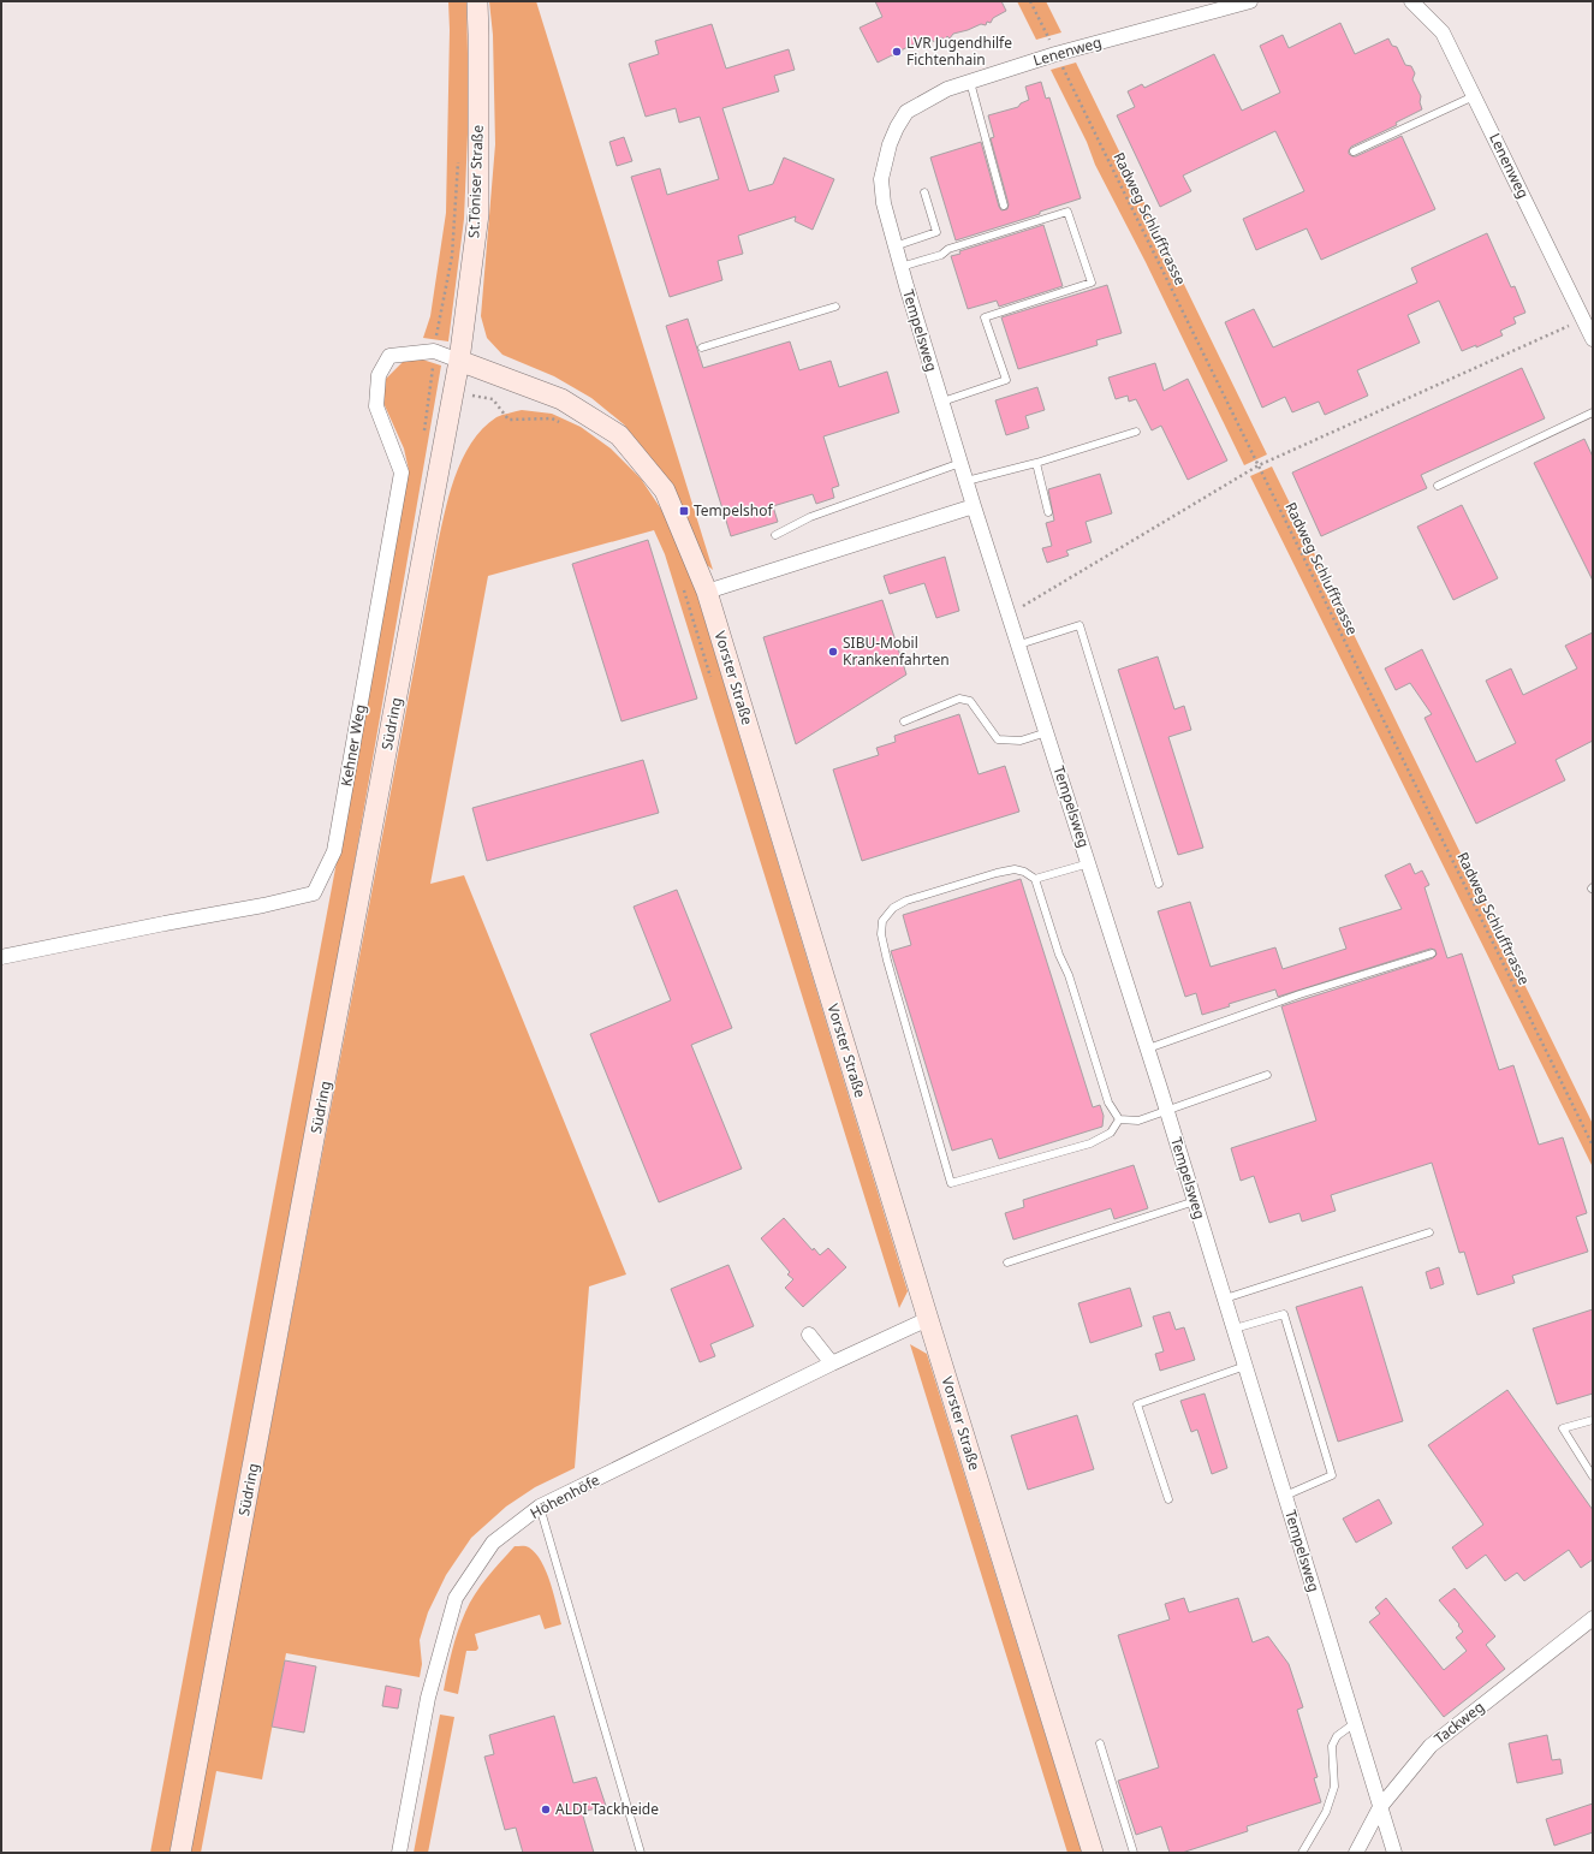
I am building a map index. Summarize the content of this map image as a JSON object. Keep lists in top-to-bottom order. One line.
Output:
{"streets":{"main road":["St.Töniser Straße","Vorster Straße","Südring"],"street":["Lenenweg","Tempelsweg","Kehner Weg","Höhenhöfe","Tackweg"],"path":["Radweg Schlufftrasse"]},"crossings":[["Lenenweg","Radweg Schlufftrasse"],["Lenenweg","Tempelsweg"],["St.Töniser Straße","Vorster Straße"],["St.Töniser Straße","Südring"],["St.Töniser Straße","Kehner Weg"],["Tempelsweg","Tackweg"],["Vorster Straße","Südring"],["Vorster Straße","Kehner Weg"],["Vorster Straße","Höhenhöfe"],["Südring","Kehner Weg"]],"places":{"other":["LVR Jugendhilfe Fichtenhain","SIBU-Mobil Krankenfahrten","ALDI Tackheide"],"transit":["Tempelshof"]}}
